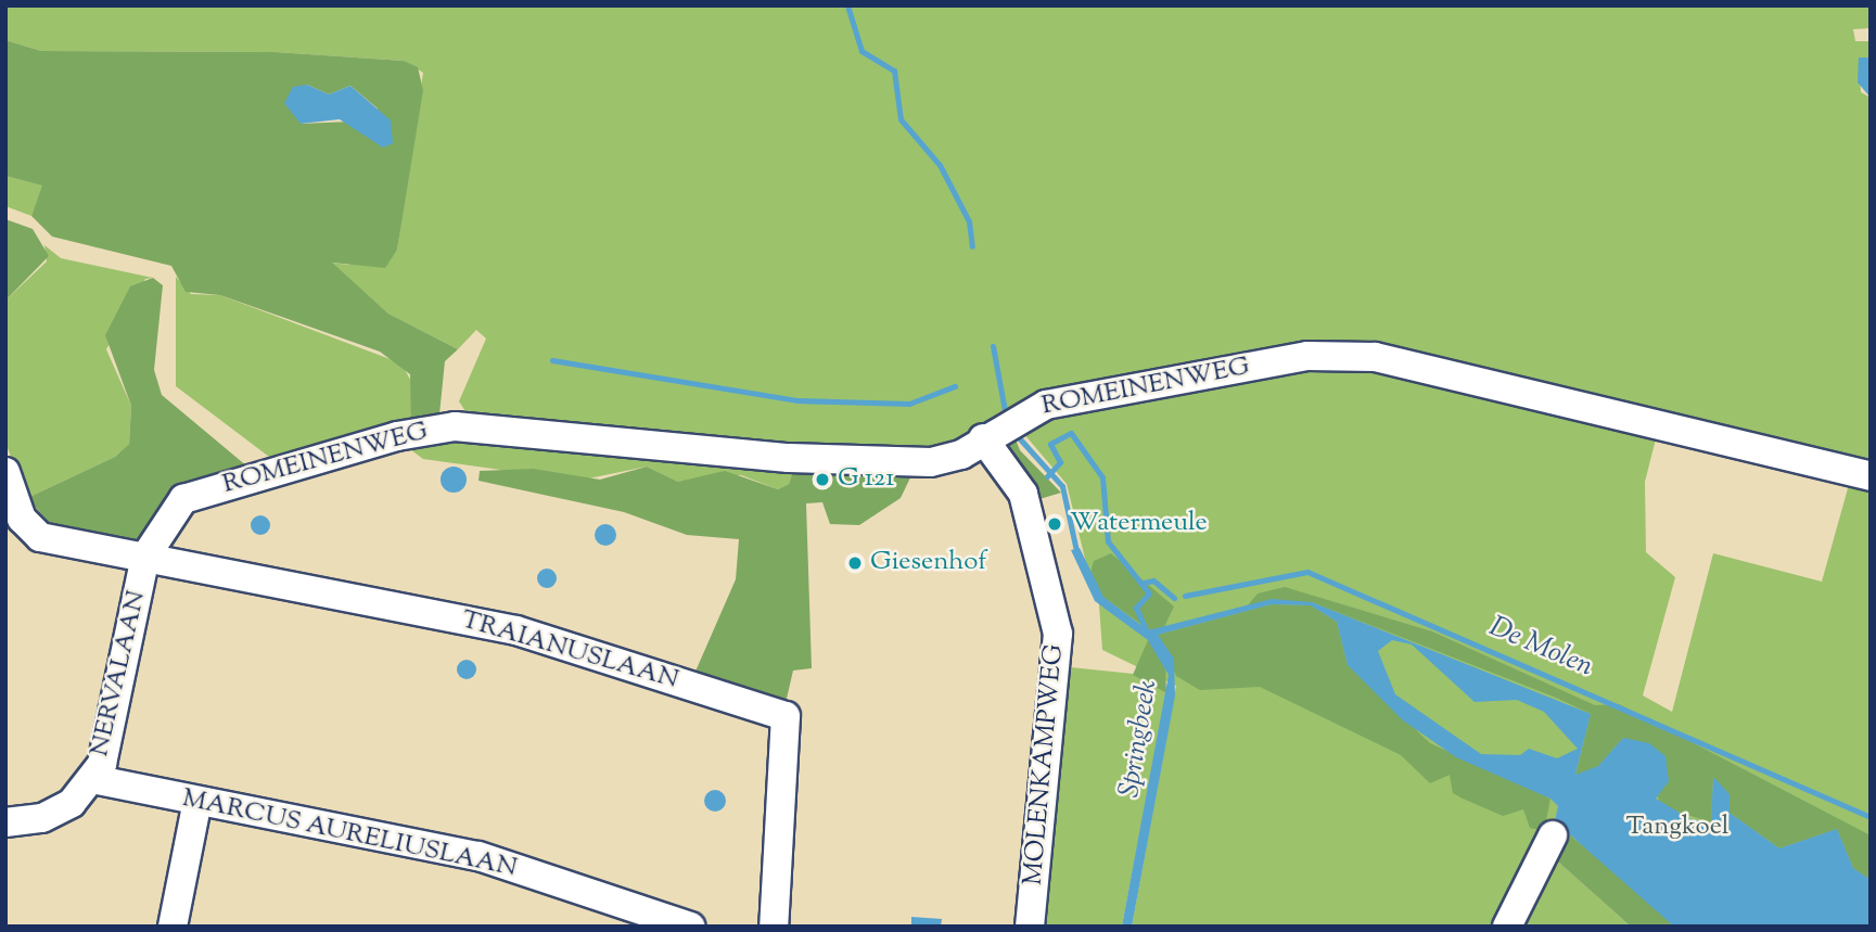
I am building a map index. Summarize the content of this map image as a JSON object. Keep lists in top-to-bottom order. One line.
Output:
{"streets":{"street":["ROMEINENWEG","TRAIANUSLAAN","NERVALAAN","MOLENKAMPWEG","MARCUS AURELIUSLAAN"]},"crossings":[["ROMEINENWEG","TRAIANUSLAAN"],["ROMEINENWEG","NERVALAAN"],["ROMEINENWEG","MOLENKAMPWEG"],["TRAIANUSLAAN","NERVALAAN"],["NERVALAAN","MARCUS AURELIUSLAAN"]],"water":["De Molen","Springbeek"],"parks":["Tangkoel"],"places":["G 121","Watermeule","Giesenhof"]}
